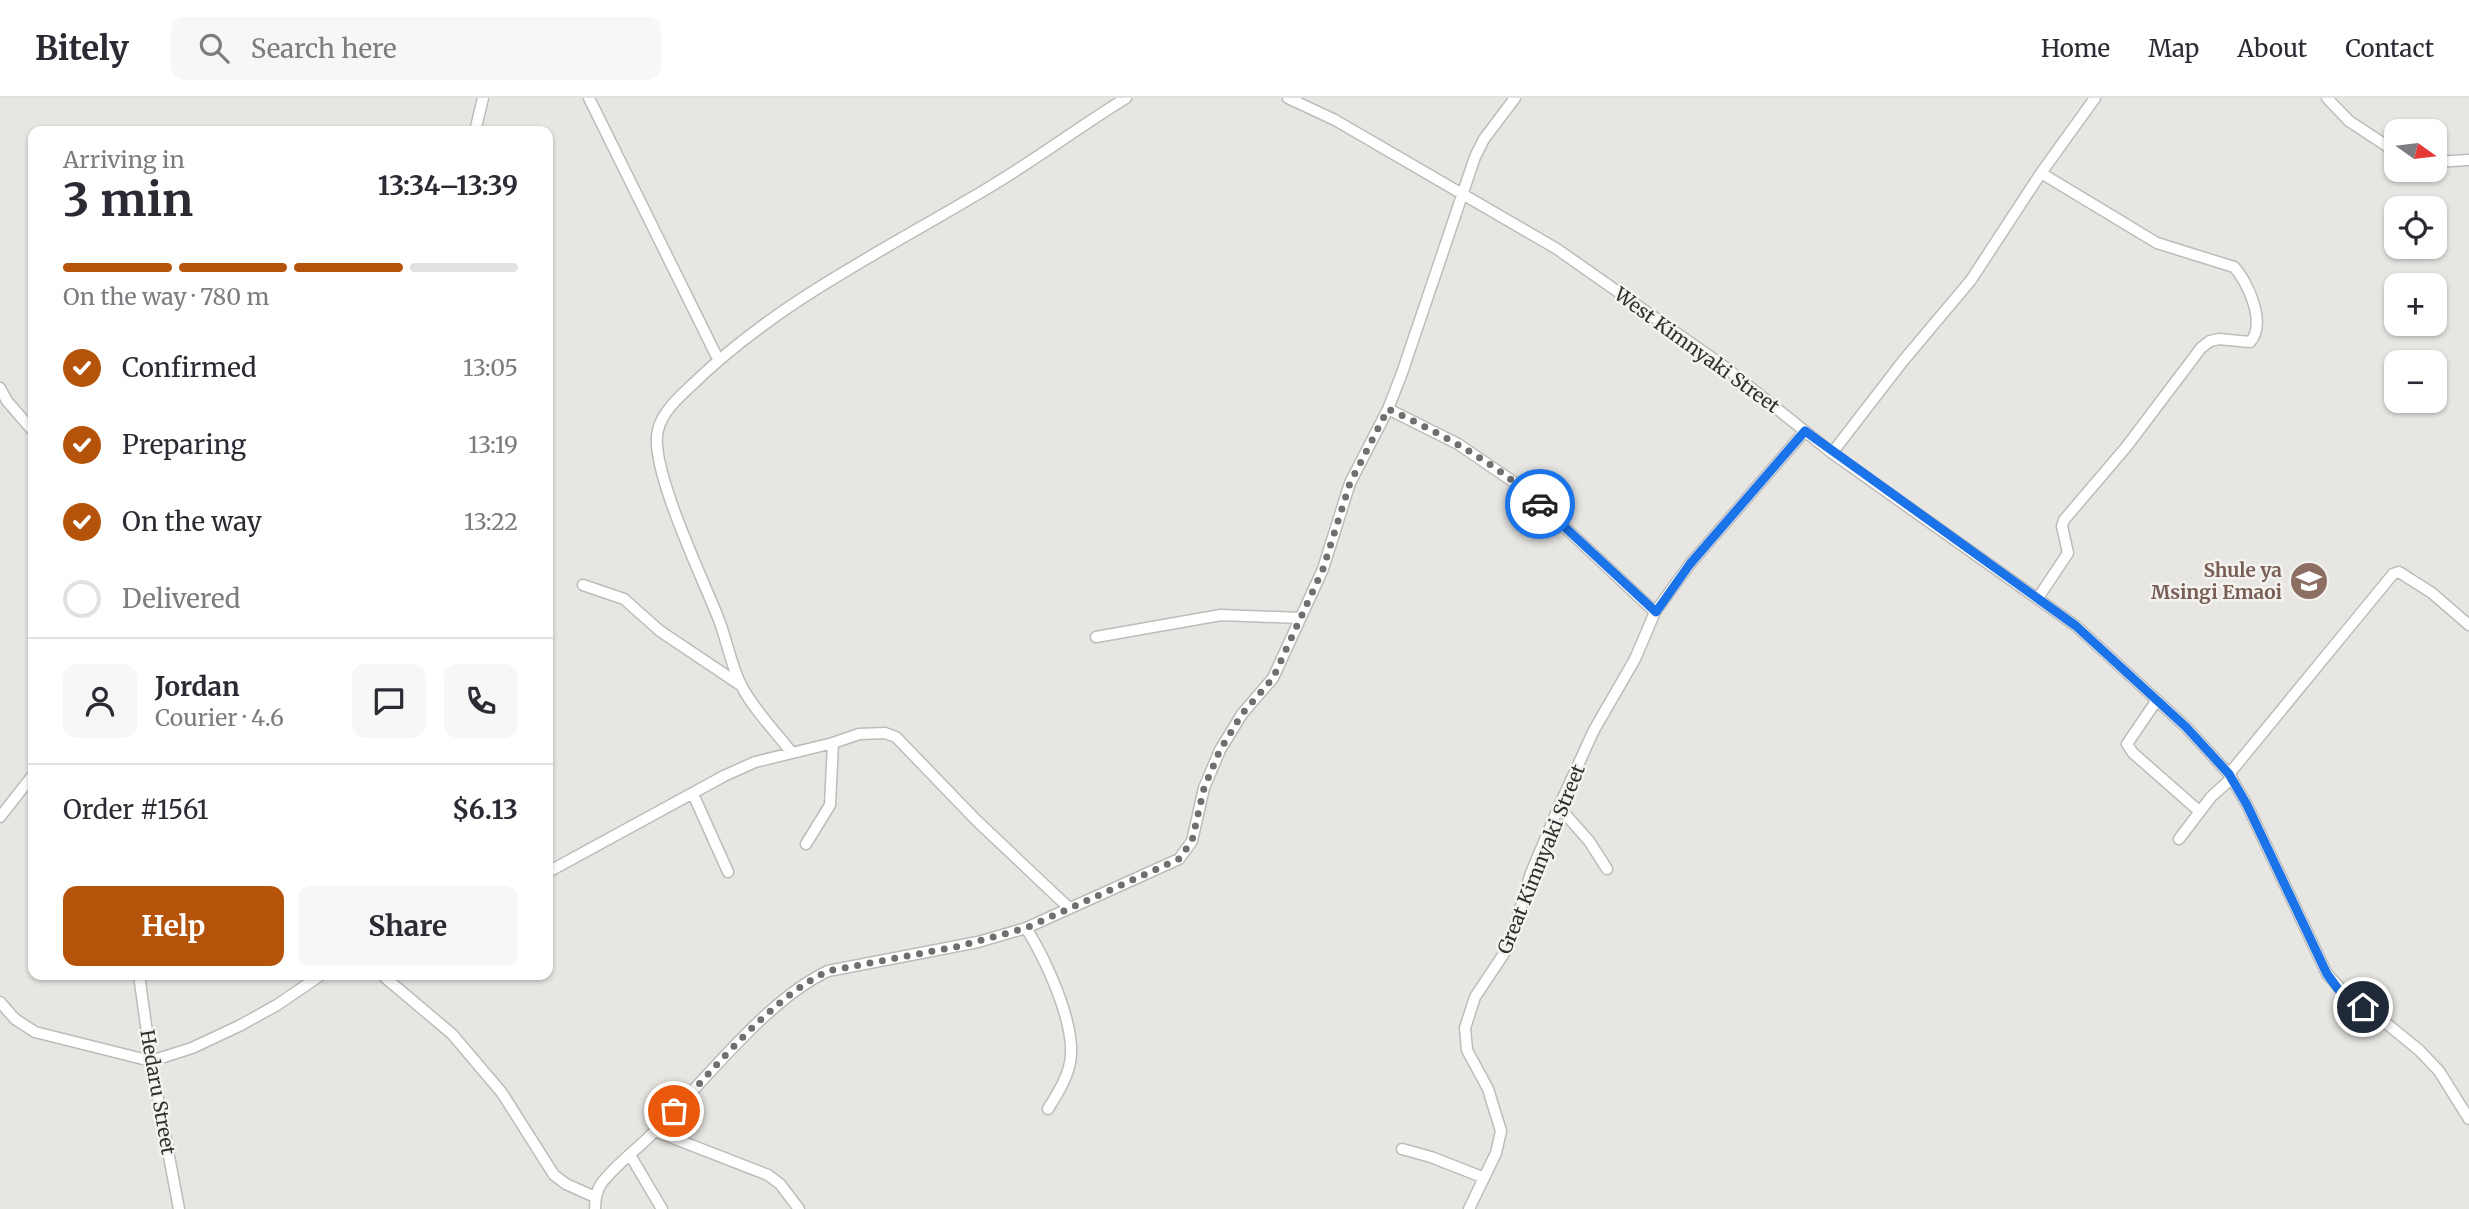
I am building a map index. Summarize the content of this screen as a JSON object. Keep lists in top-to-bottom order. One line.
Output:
{"streets":{"street":["West Kimnyaki Street","Great Kimnyaki Street","Hedaru Street"]},"crossings":[["West Kimnyaki Street","Great Kimnyaki Street"]],"places":{"school or university":["Shule ya Msingi Emaoi"]},"north":"right","page":{"header":"Bitely","search":"Search here","nav":["Home","Map","About","Contact"],"map_buttons":["+","−"],"heading":["3 min","Arriving in","13:34–13:39"],"panel":["Jordan","Courier · 4.6","Order #1561","$6.13"],"bar":"On the way · 780 m","list":[["Confirmed","13:05"],["Preparing","13:19"],["On the way","13:22"],"Delivered"],"buttons":["Help","Share"]}}
